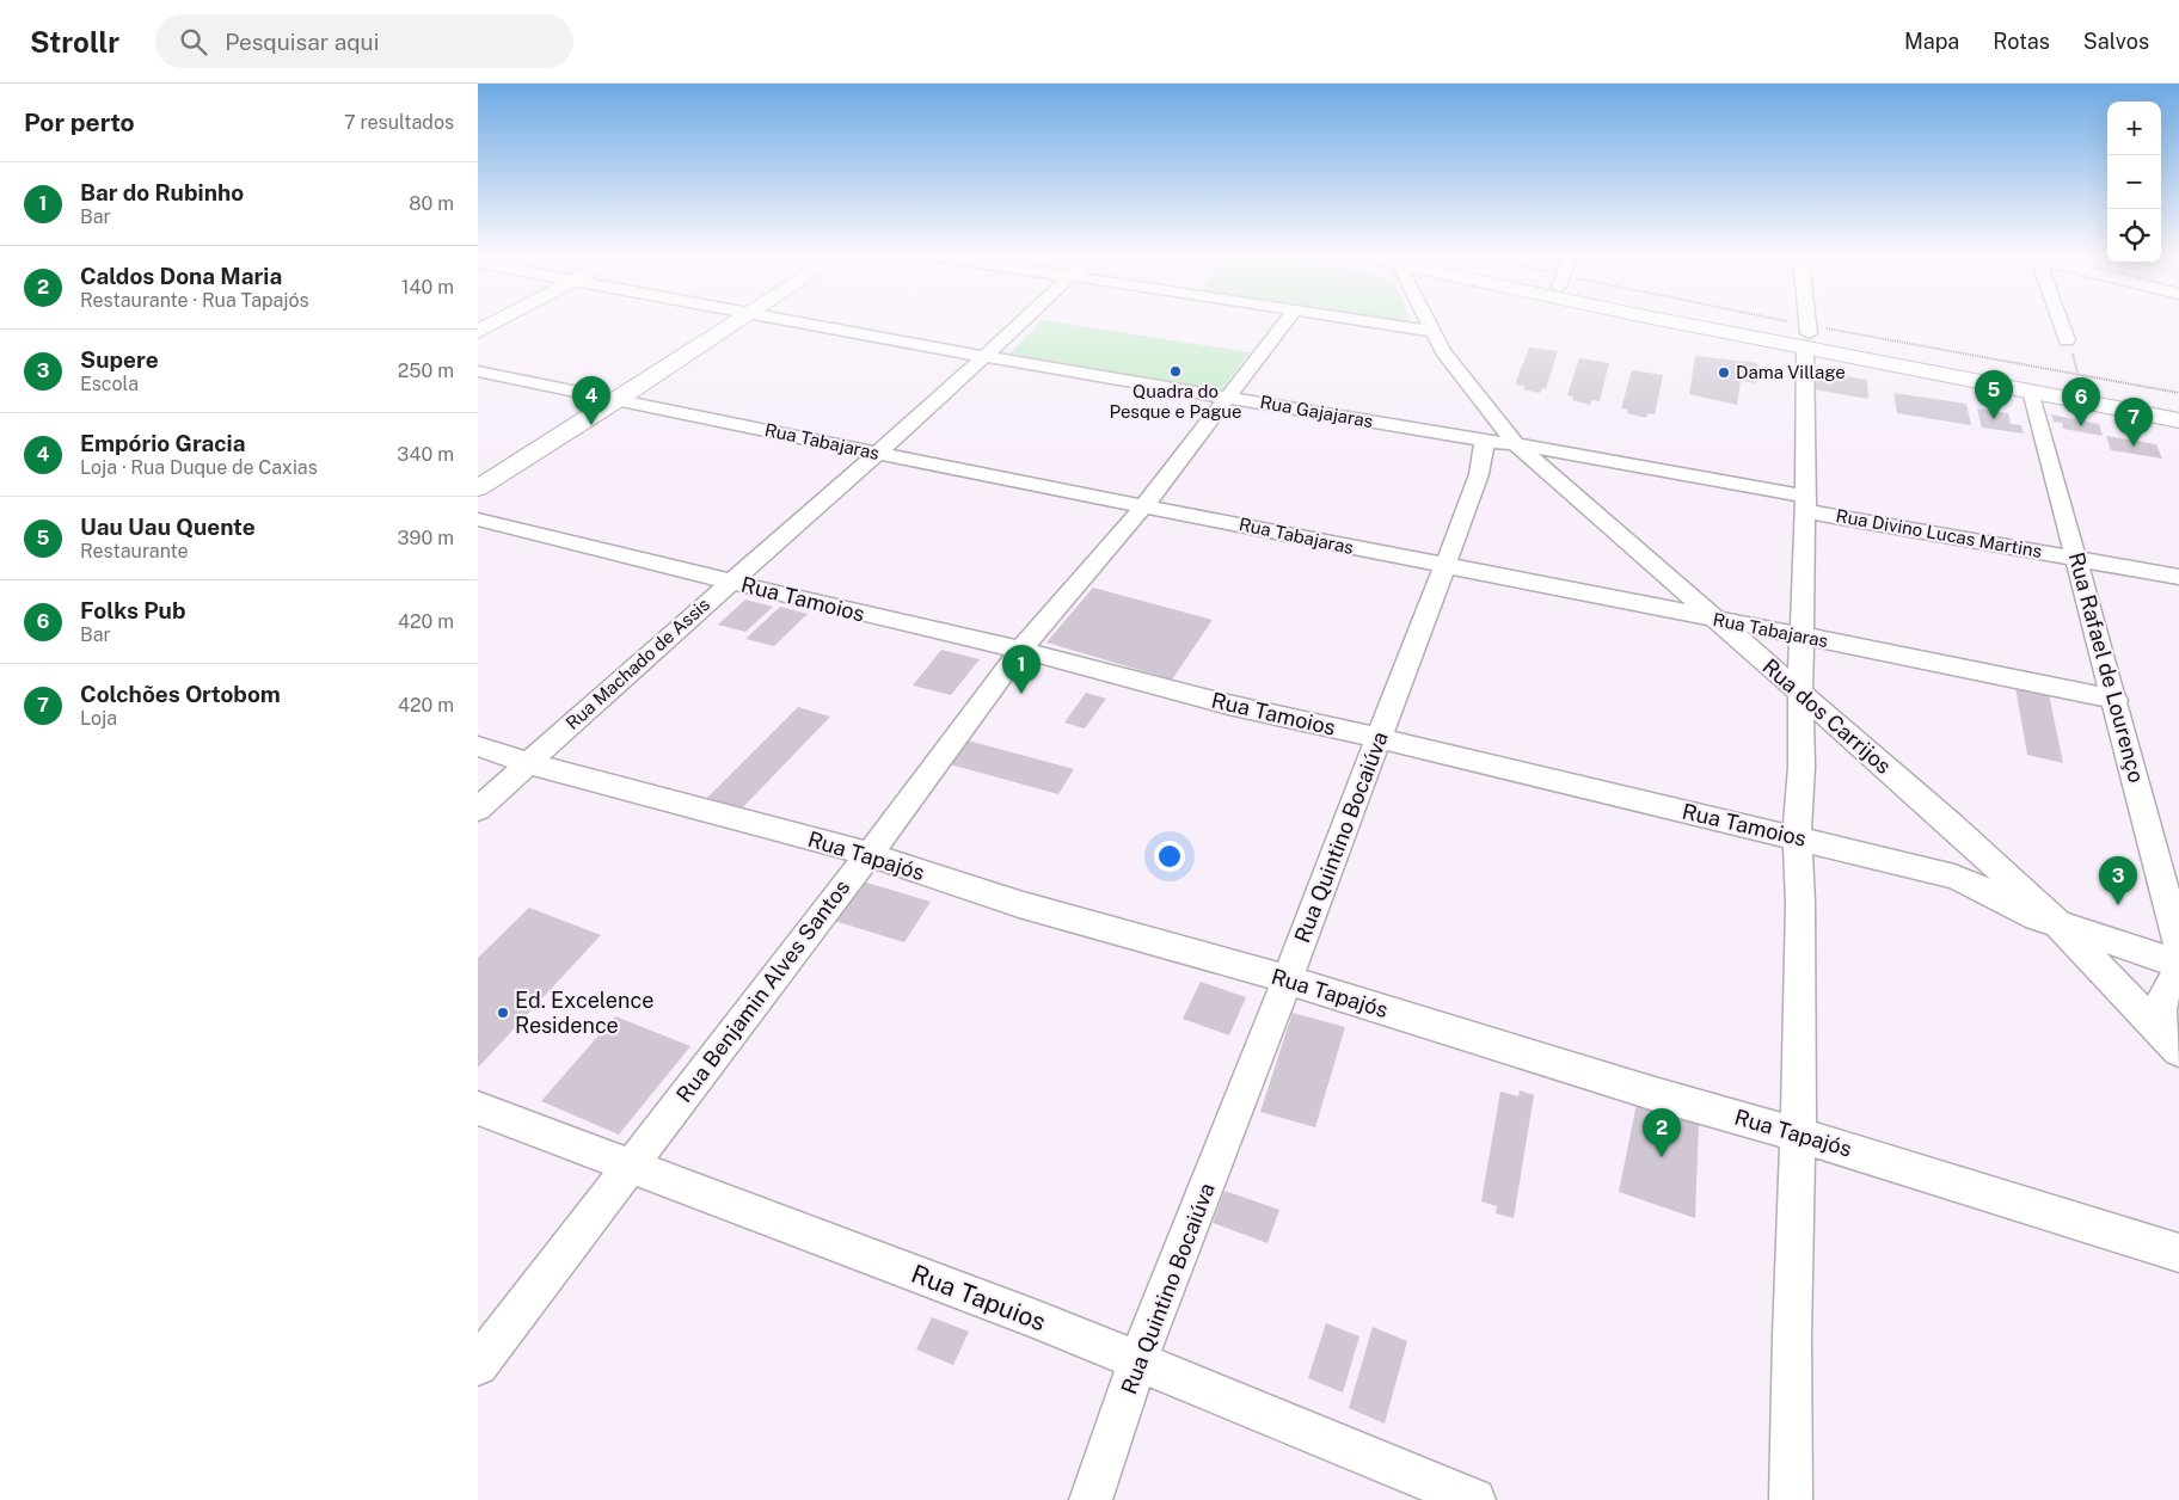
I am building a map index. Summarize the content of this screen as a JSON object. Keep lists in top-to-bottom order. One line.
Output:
{"streets":{"street":["Rua Gajajaras","Rua Tabajaras","Rua Divino Lucas Martins","Rua Tamoios","Rua Machado de Assis","Rua Rafael de Lourenço","Rua dos Carrijos","Rua Quintino Bocaiúva","Rua Tapajós","Rua Benjamin Alves Santos","Rua Tapuios"]},"crossings":[["Rua Gajajaras","Rua Divino Lucas Martins"],["Rua Gajajaras","Rua Machado de Assis"],["Rua Gajajaras","Rua dos Carrijos"],["Rua Gajajaras","Rua Quintino Bocaiúva"],["Rua Gajajaras","Rua Benjamin Alves Santos"],["Rua Tabajaras","Rua Machado de Assis"],["Rua Tabajaras","Rua Rafael de Lourenço"],["Rua Tabajaras","Rua dos Carrijos"],["Rua Tabajaras","Rua Quintino Bocaiúva"],["Rua Tabajaras","Rua Benjamin Alves Santos"],["Rua Divino Lucas Martins","Rua Rafael de Lourenço"],["Rua Tamoios","Rua Machado de Assis"],["Rua Tamoios","Rua dos Carrijos"],["Rua Tamoios","Rua Quintino Bocaiúva"],["Rua Tamoios","Rua Benjamin Alves Santos"],["Rua Machado de Assis","Rua Tapajós"],["Rua Quintino Bocaiúva","Rua Tapajós"],["Rua Quintino Bocaiúva","Rua Tapuios"],["Rua Tapajós","Rua Benjamin Alves Santos"],["Rua Benjamin Alves Santos","Rua Tapuios"]],"places":["Quadra do Pesque e Pague","Dama Village","Ed. Excelence Residence"],"page":{"header":"Strollr","search":"Pesquisar aqui","nav":["Mapa","Rotas","Salvos"],"heading":["Por perto","7 resultados"],"map_buttons":["+","−"],"list":[{"mark":"1","name":"Bar do Rubinho","note":"Bar","value":"80 m"},{"mark":"2","name":"Caldos Dona Maria","note":"Restaurante · Rua Tapajós","value":"140 m"},{"mark":"3","name":"Supere","note":"Escola","value":"250 m"},{"mark":"4","name":"Empório Gracia","note":"Loja · Rua Duque de Caxias","value":"340 m"},{"mark":"5","name":"Uau Uau Quente","note":"Restaurante","value":"390 m"},{"mark":"6","name":"Folks Pub","note":"Bar","value":"420 m"},{"mark":"7","name":"Colchões Ortobom","note":"Loja","value":"420 m"}],"pins":["5","4","6","7","1","3","2"]}}
